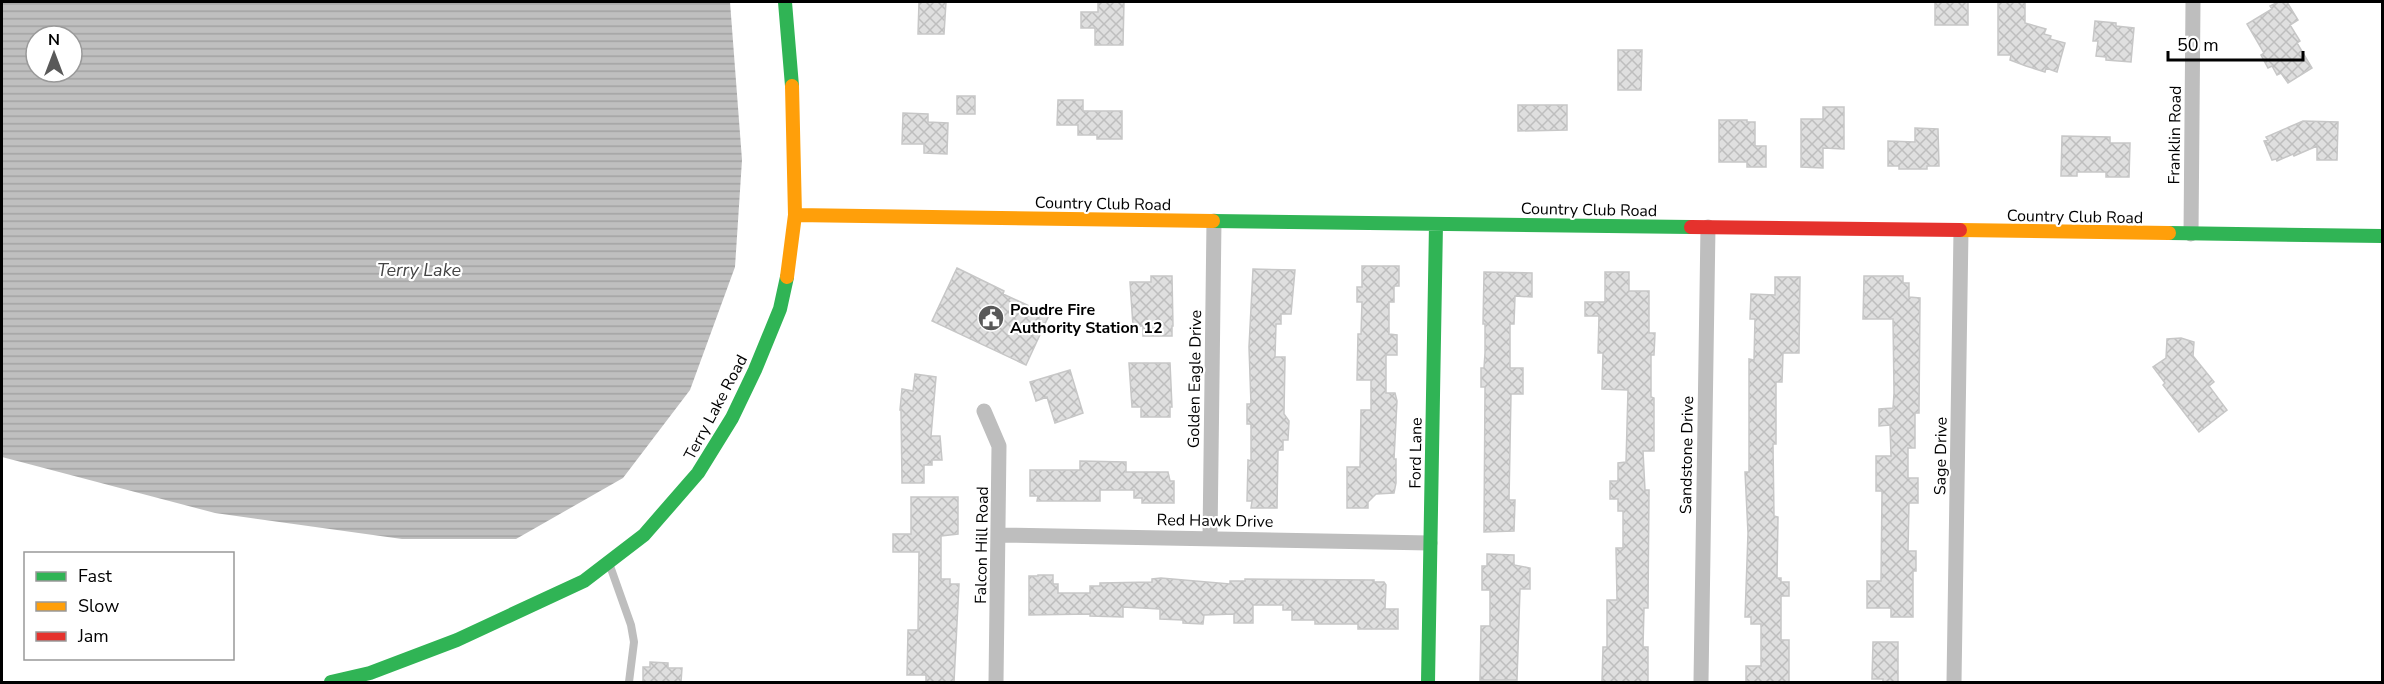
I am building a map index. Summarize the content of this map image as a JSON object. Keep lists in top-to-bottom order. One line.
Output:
{"streets":{"street":["Franklin Road","Country Club Road","Golden Eagle Drive","Terry Lake Road","Ford Lane","Sandstone Drive","Sage Drive","Red Hawk Drive","Falcon Hill Road"]},"crossings":[["Franklin Road","Country Club Road"],["Country Club Road","Golden Eagle Drive"],["Country Club Road","Terry Lake Road"],["Country Club Road","Ford Lane"],["Country Club Road","Sandstone Drive"],["Country Club Road","Sage Drive"],["Golden Eagle Drive","Red Hawk Drive"],["Ford Lane","Red Hawk Drive"],["Red Hawk Drive","Falcon Hill Road"]],"water":["Terry Lake"],"places":{"public building":["Poudre Fire Authority Station 12"]},"legend":["Fast","Slow","Jam"],"scale_bar":"50 m","north":"top"}
